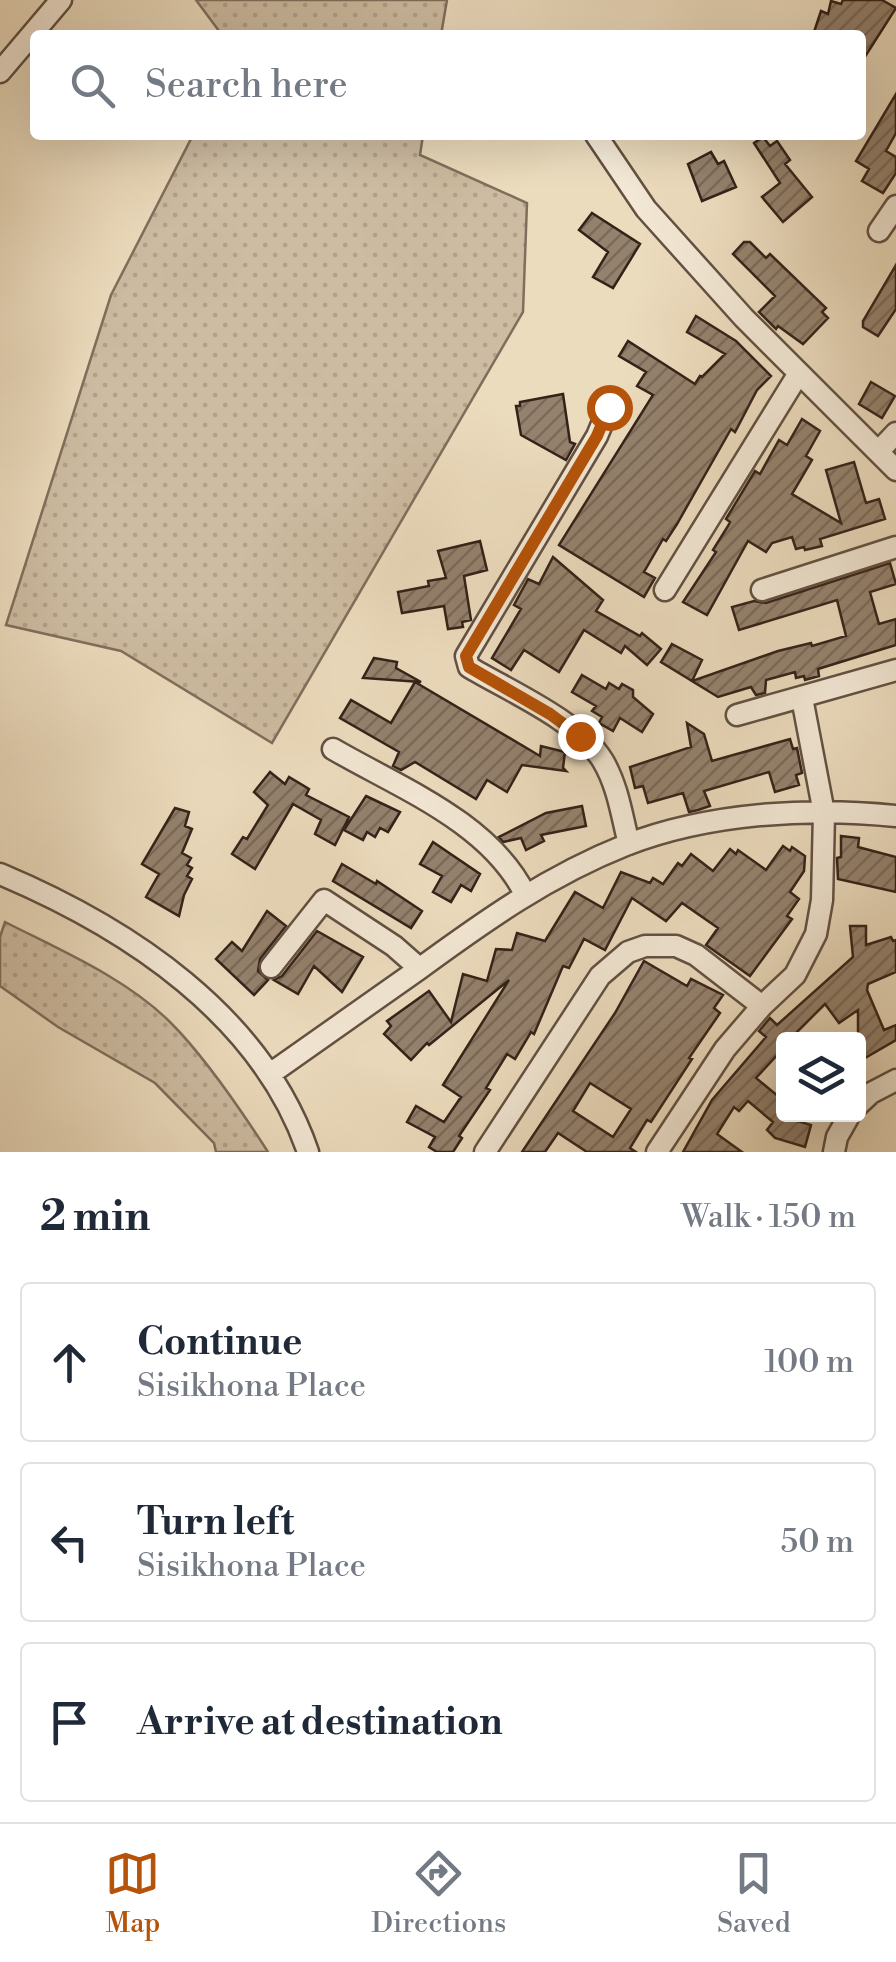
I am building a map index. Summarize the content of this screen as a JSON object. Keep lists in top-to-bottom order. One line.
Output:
{"page":{"search":"Search here","heading":["2 min","Walk · 150 m"],"list":[["Continue","Sisikhona Place","100 m"],["Turn left","Sisikhona Place","50 m"],"Arrive at destination"],"nav":["Map","Directions","Saved"]}}
